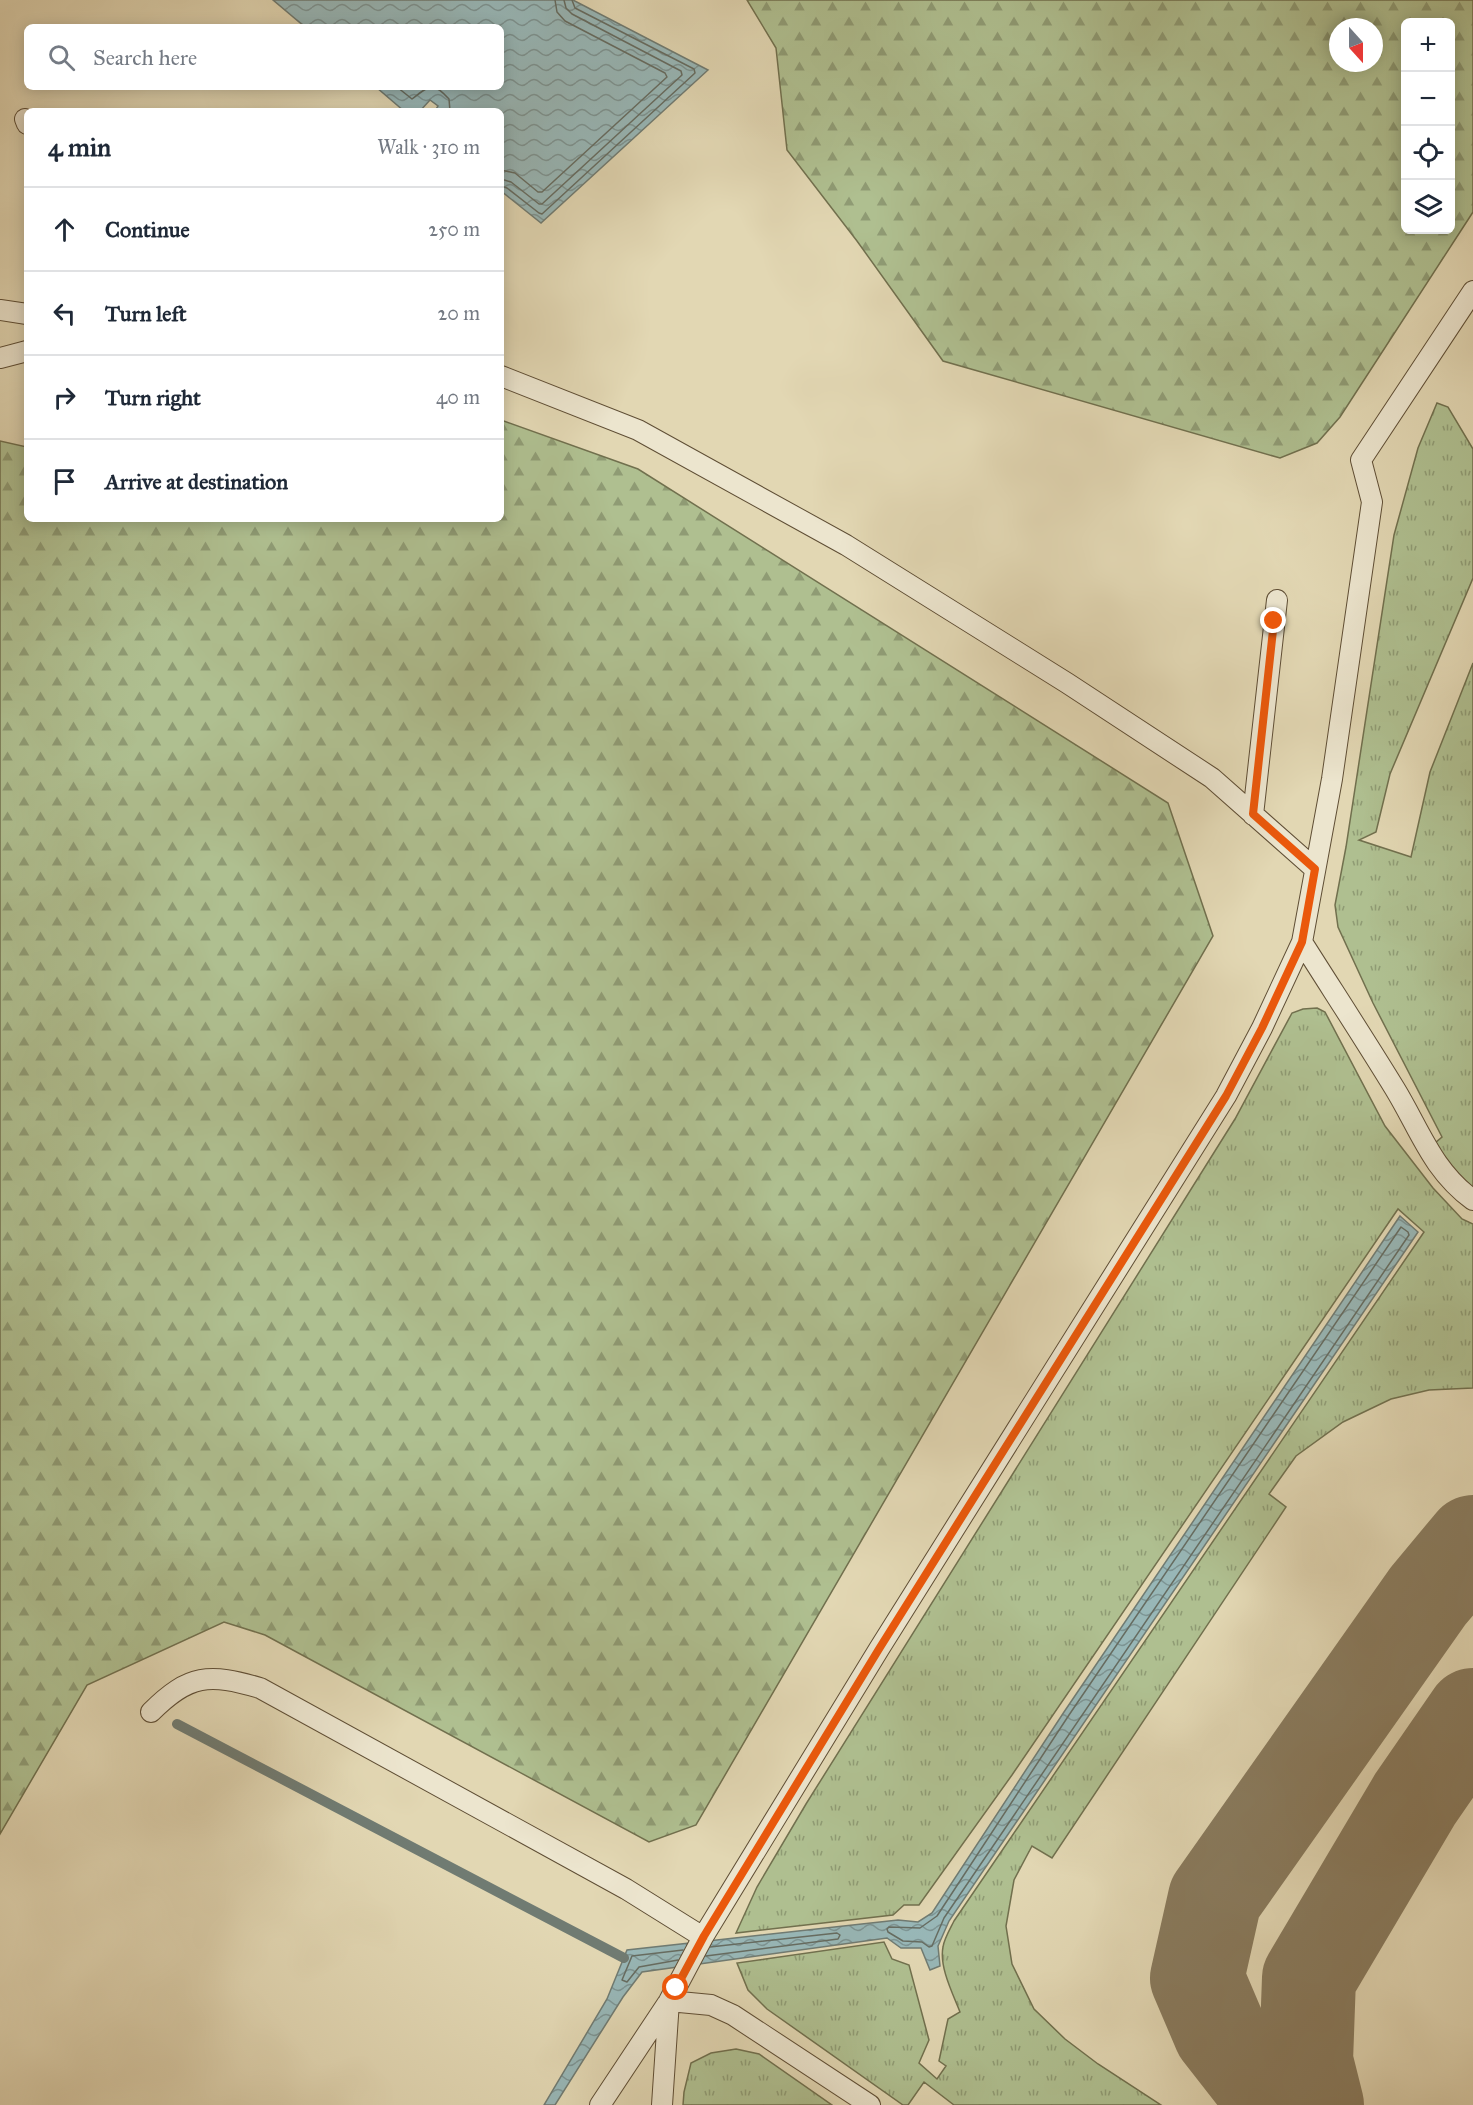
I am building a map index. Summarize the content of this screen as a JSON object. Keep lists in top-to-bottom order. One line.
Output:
{"north":"bottom","page":{"map_buttons":["+","−"],"search":"Search here","heading":["4 min","Walk · 310 m"],"list":[["Continue","250 m"],["Turn left","20 m"],["Turn right","40 m"],"Arrive at destination"]}}
